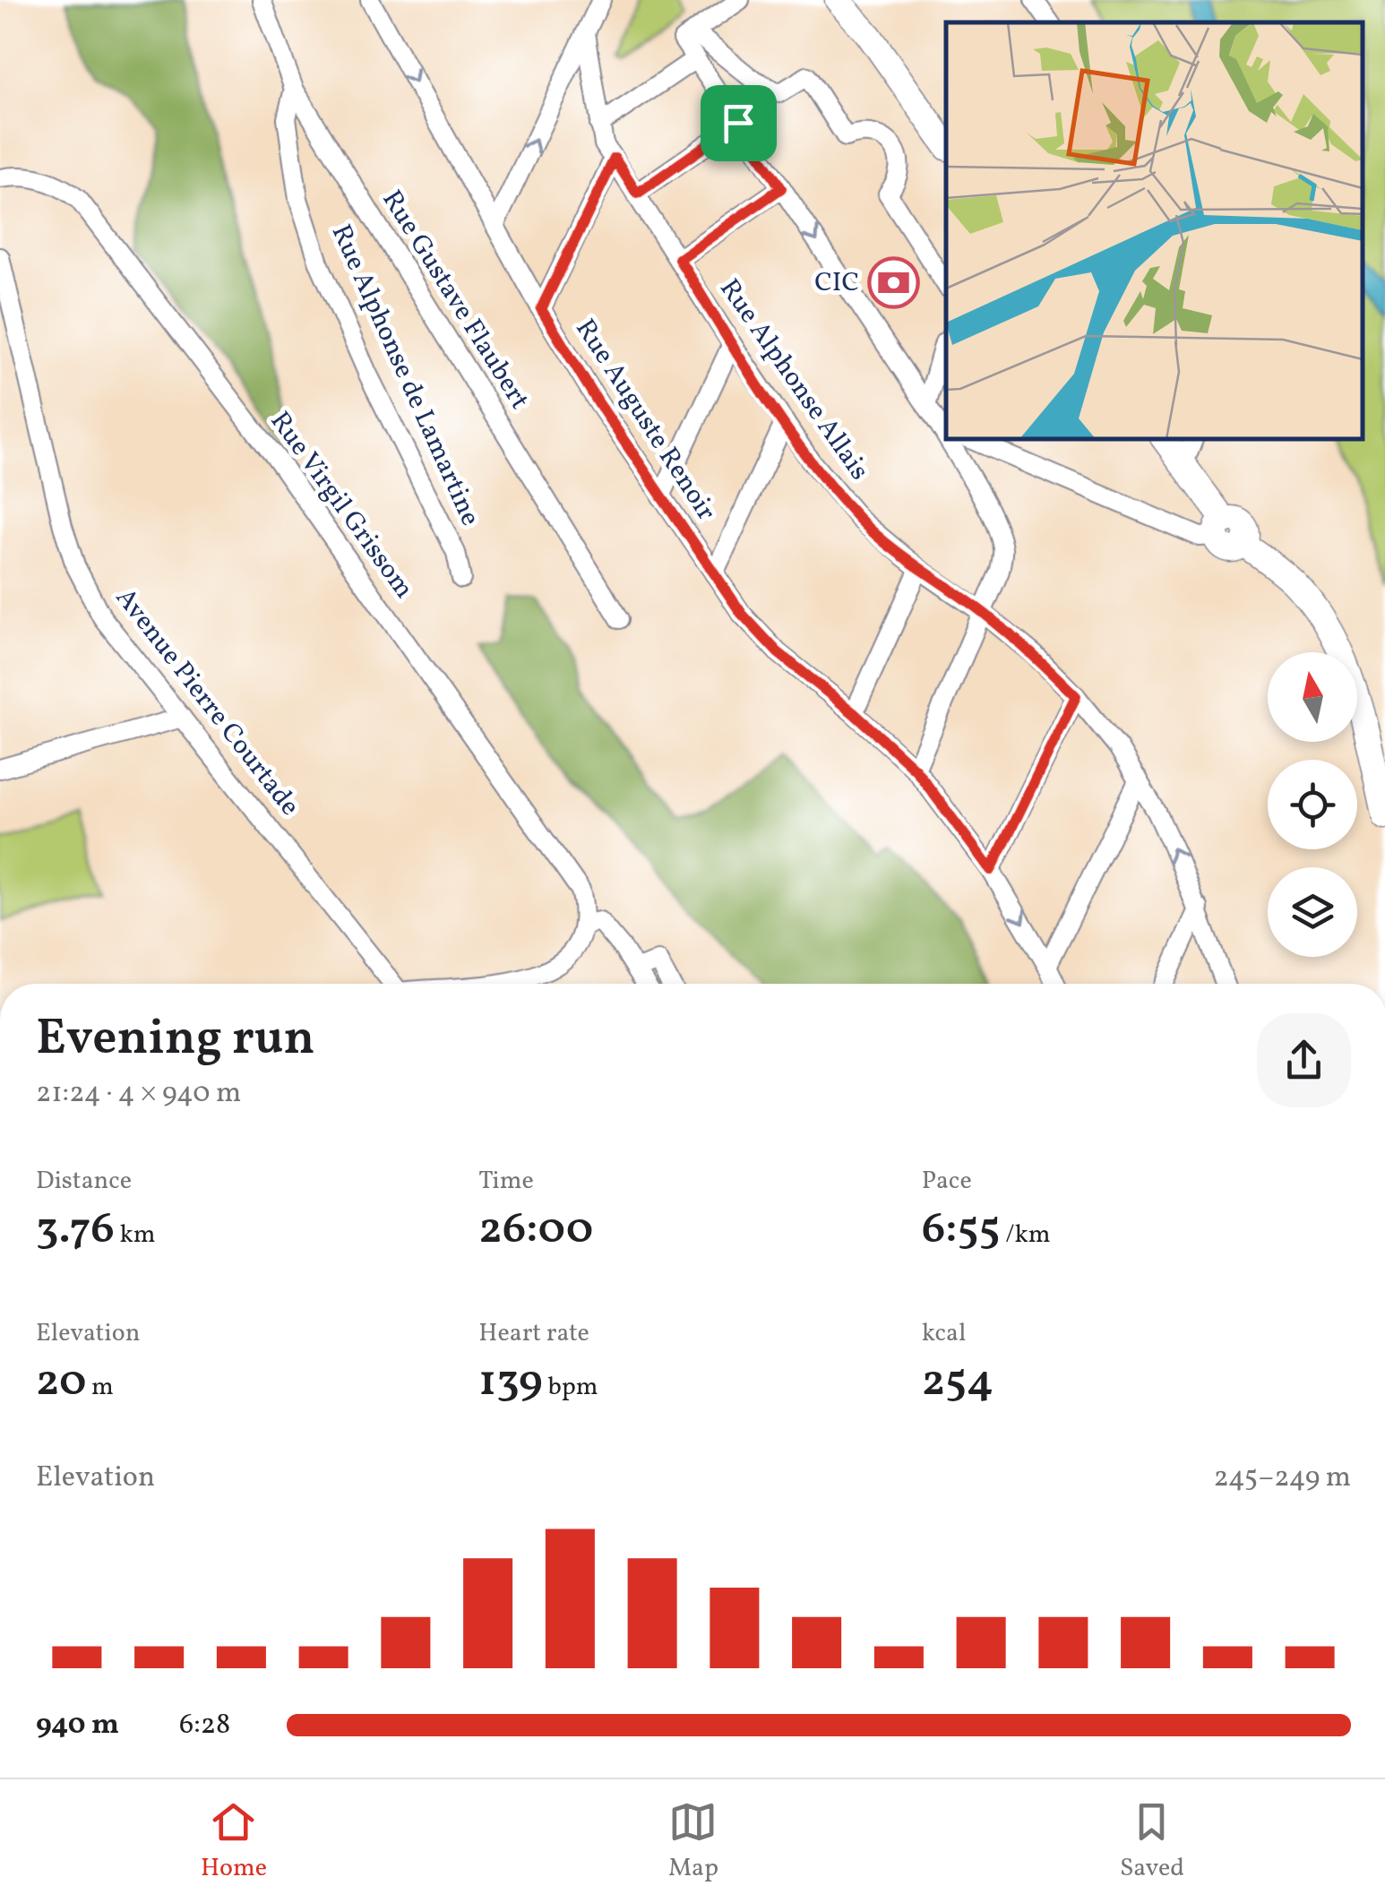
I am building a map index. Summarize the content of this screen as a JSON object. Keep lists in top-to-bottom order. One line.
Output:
{"streets":{"street":["Rue Gustave Flaubert","Rue Alphonse de Lamartine","Rue Alphonse Allais","Rue Auguste Renoir","Rue Virgil Grissom","Avenue Pierre Courtade"]},"crossings":[["Rue Gustave Flaubert","Rue Alphonse de Lamartine"]],"places":{"bank":["CIC"]},"north":"top","page":{"heading":["Evening run","21:24 · 4 × 940 m"],"stats":[["Distance","3.76 km"],["Time","26:00"],["Pace","6:55 /km"],["Elevation","20 m"],["Heart rate","139 bpm"],["kcal","254"]],"chart":["Elevation","245–249 m"],"list":[{"name":"940 m","note":"6:28"}],"tabs":["Home","Map","Saved"]}}
